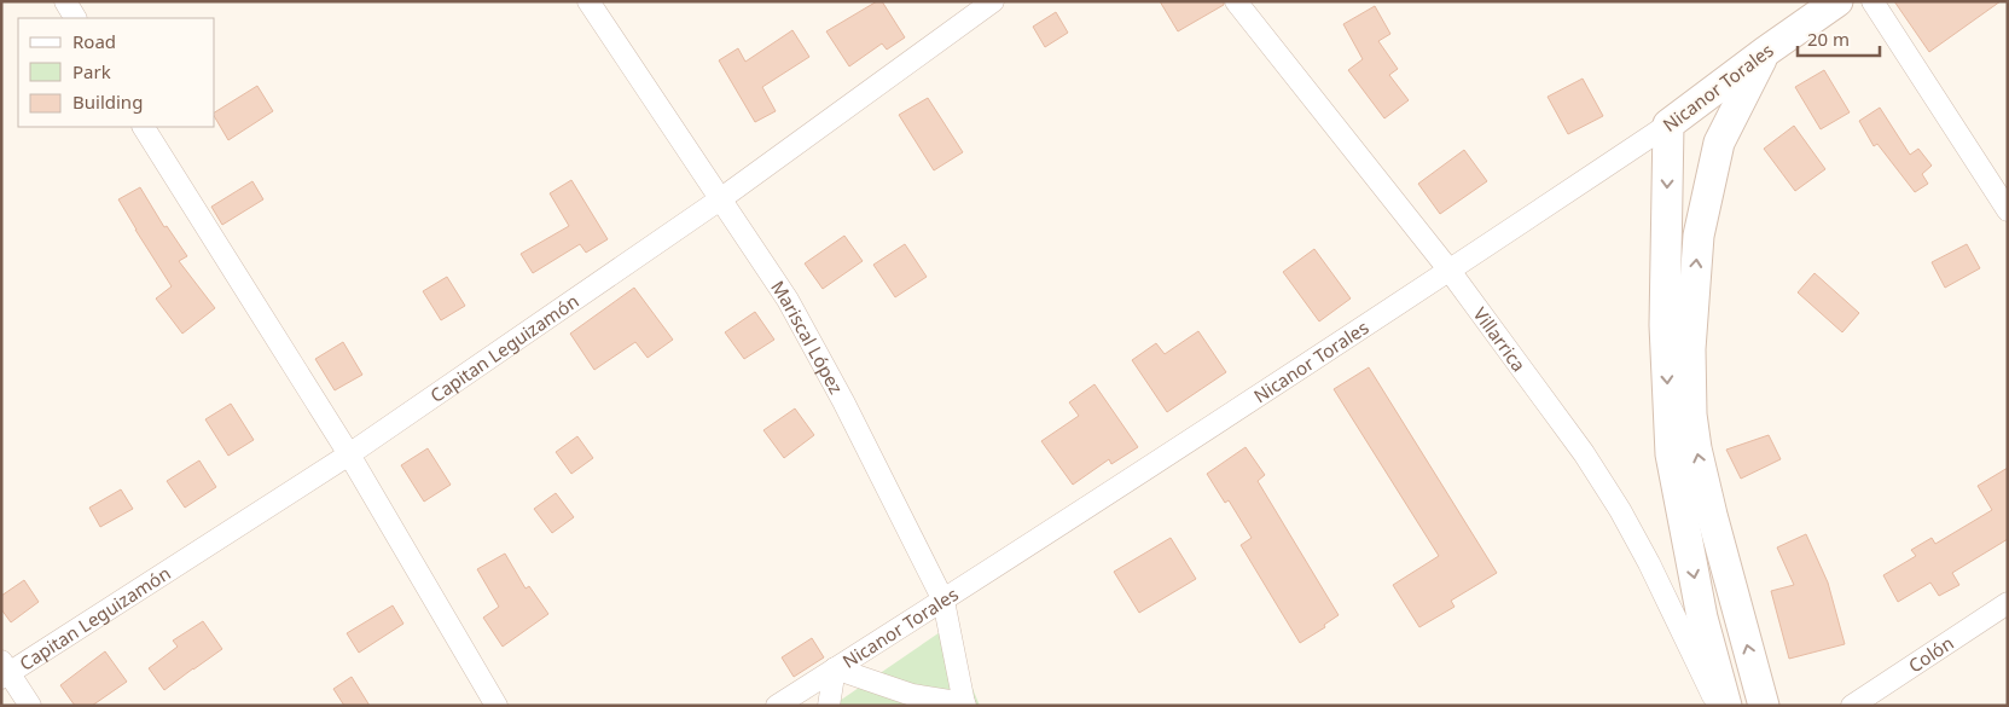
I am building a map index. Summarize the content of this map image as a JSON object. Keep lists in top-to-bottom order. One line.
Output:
{"streets":{"street":["Nicanor Torales","Mariscal López","Villarrica","Capitan Leguizamón","Colón"]},"crossings":[["Nicanor Torales","Mariscal López"],["Nicanor Torales","Villarrica"],["Mariscal López","Capitan Leguizamón"]],"legend":["Road","Park","Building"],"scale_bar":"20 m"}
